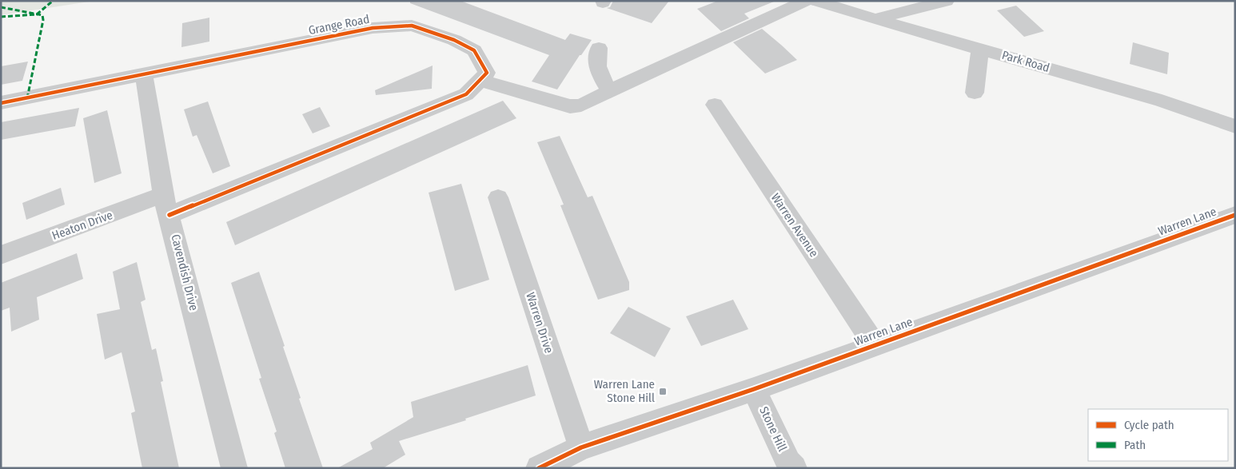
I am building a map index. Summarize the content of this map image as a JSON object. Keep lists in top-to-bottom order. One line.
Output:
{"streets":{"street":["Grange Road","Park Road","Warren Lane","Heaton Drive","Warren Avenue","Cavendish Drive","Warren Drive","Stone Hill"]},"crossings":[["Grange Road","Cavendish Drive"],["Warren Lane","Warren Avenue"],["Warren Lane","Warren Drive"],["Warren Lane","Stone Hill"],["Heaton Drive","Cavendish Drive"]],"places":{"transit":["Warren Lane Stone Hill"]},"legend":["Cycle path","Path"]}
